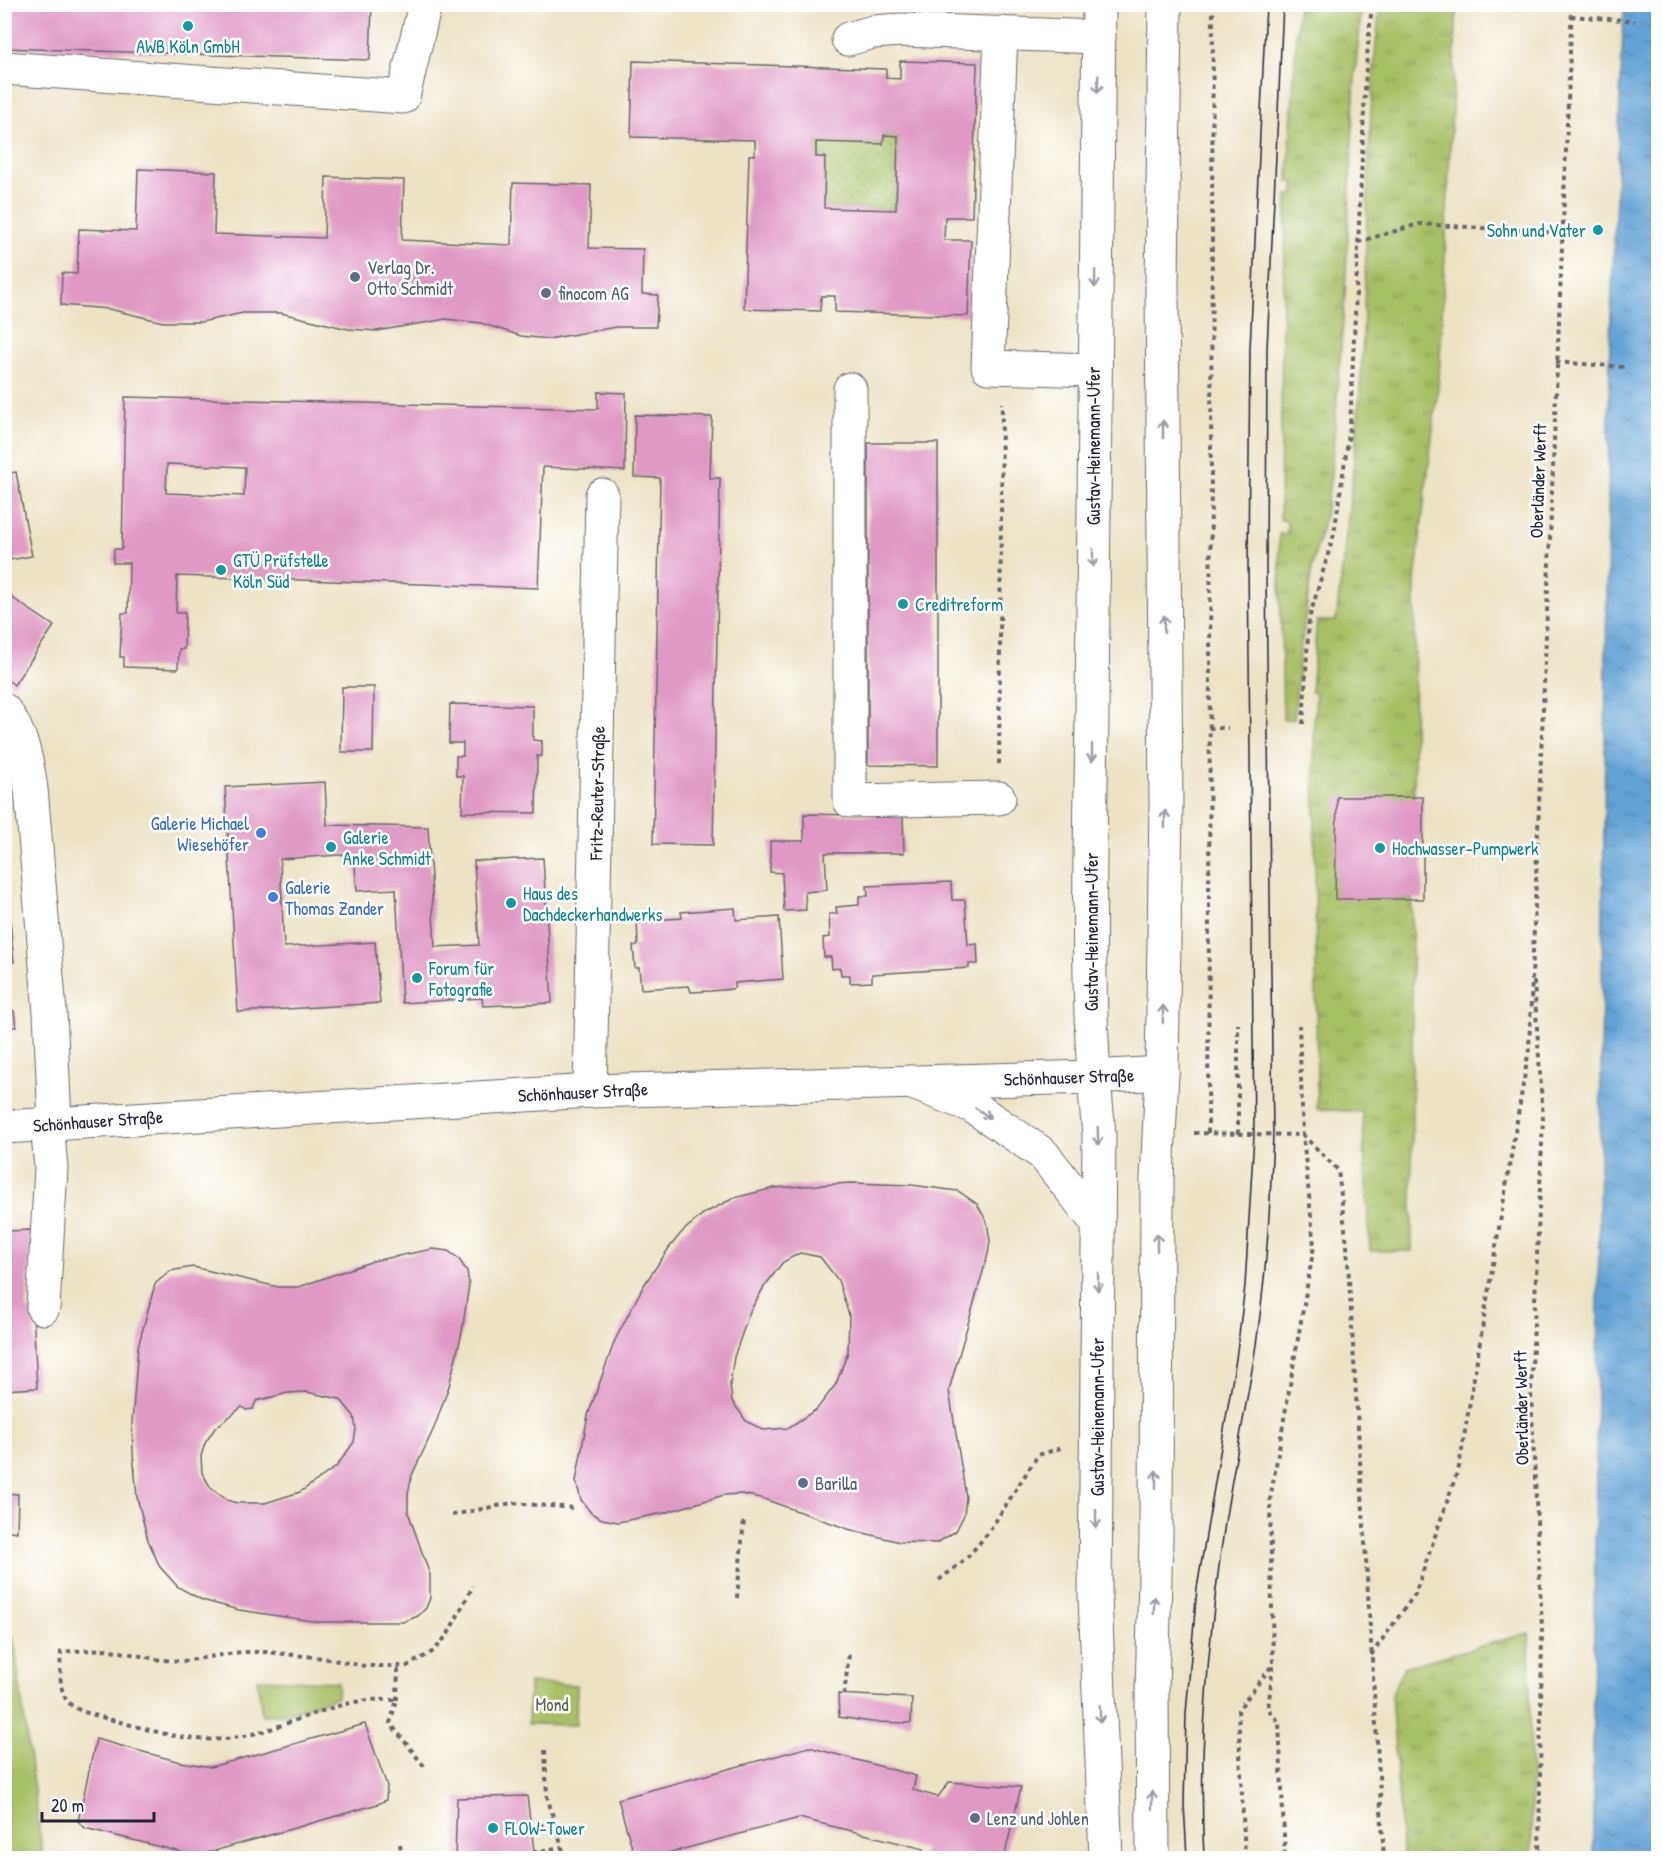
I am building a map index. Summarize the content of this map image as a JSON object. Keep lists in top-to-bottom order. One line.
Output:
{"streets":{"main road":["Gustav-Heinemann-Ufer","Fritz-Reuter-Straße","Schönhauser Straße"],"path":["Oberländer Werft"]},"crossings":[["Gustav-Heinemann-Ufer","Schönhauser Straße"],["Fritz-Reuter-Straße","Schönhauser Straße"]],"parks":["Mond"],"places":["AWB Köln GmbH","Sohn und Vater","Verlag Dr. Otto Schmidt","finocom AG","GTÜ Prüfstelle Köln Süd","Creditreform","Galerie Michael Wiesehöfer","Galerie Anke Schmidt","Hochwasser-Pumpwerk","Galerie Thomas Zander","Haus des Dachdeckerhandwerks","Forum für Fotografie","Barilla","Lenz und Johlen","FLOW-Tower"],"scale_bar":"20 m"}
